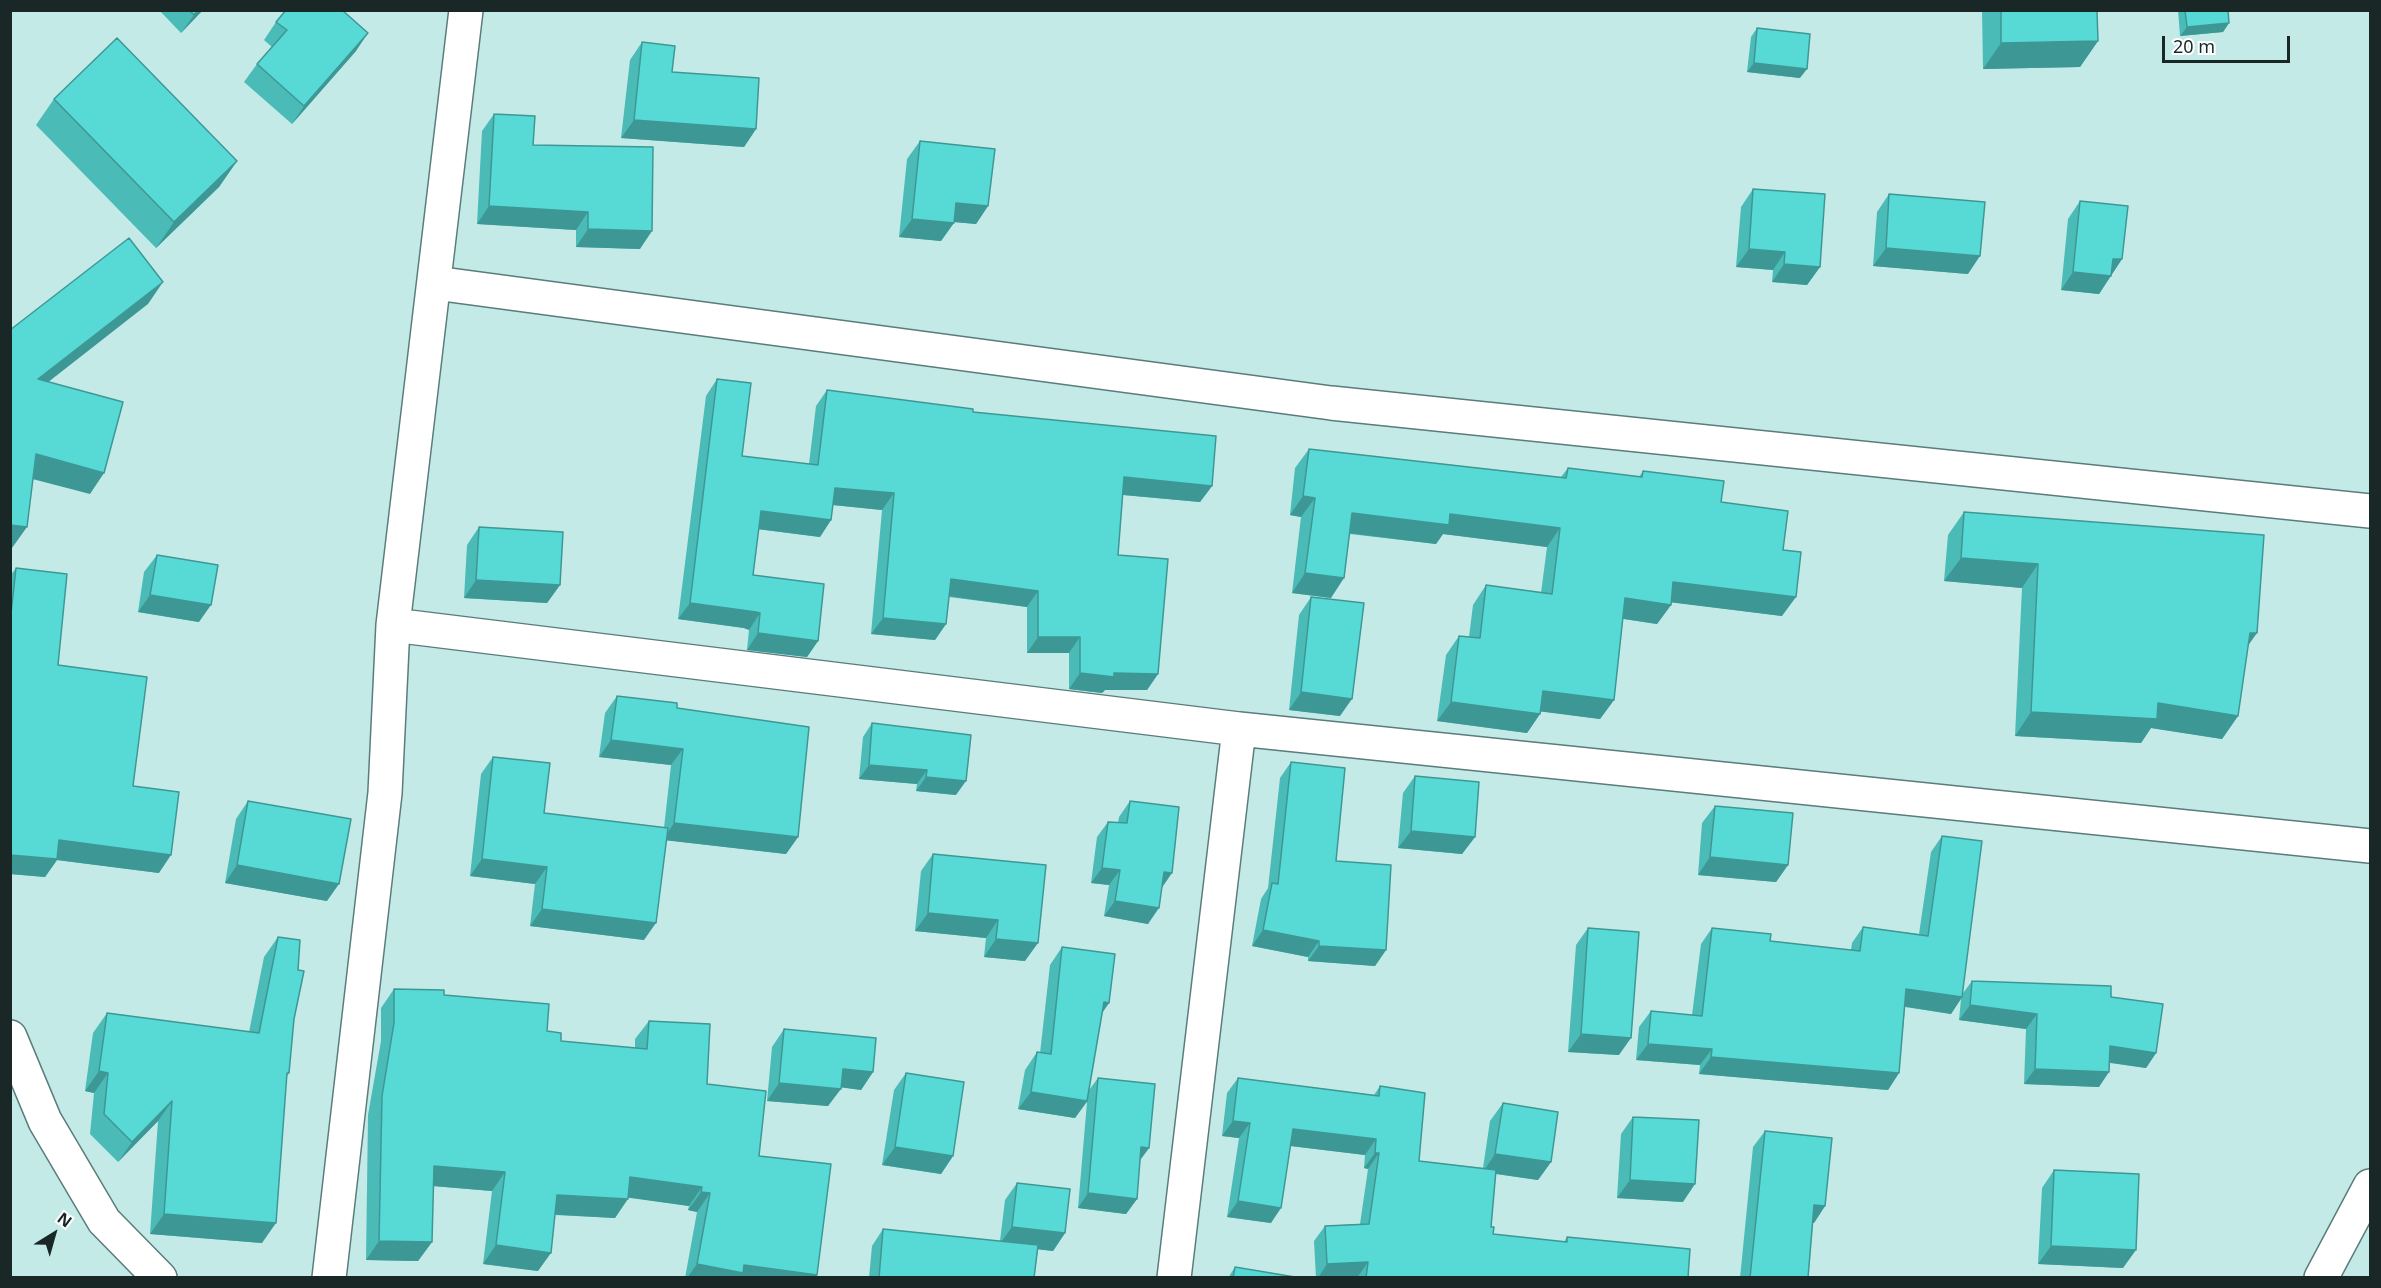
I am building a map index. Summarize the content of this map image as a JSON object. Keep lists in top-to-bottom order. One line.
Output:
{"scale_bar":"20 m","north":"top right"}
